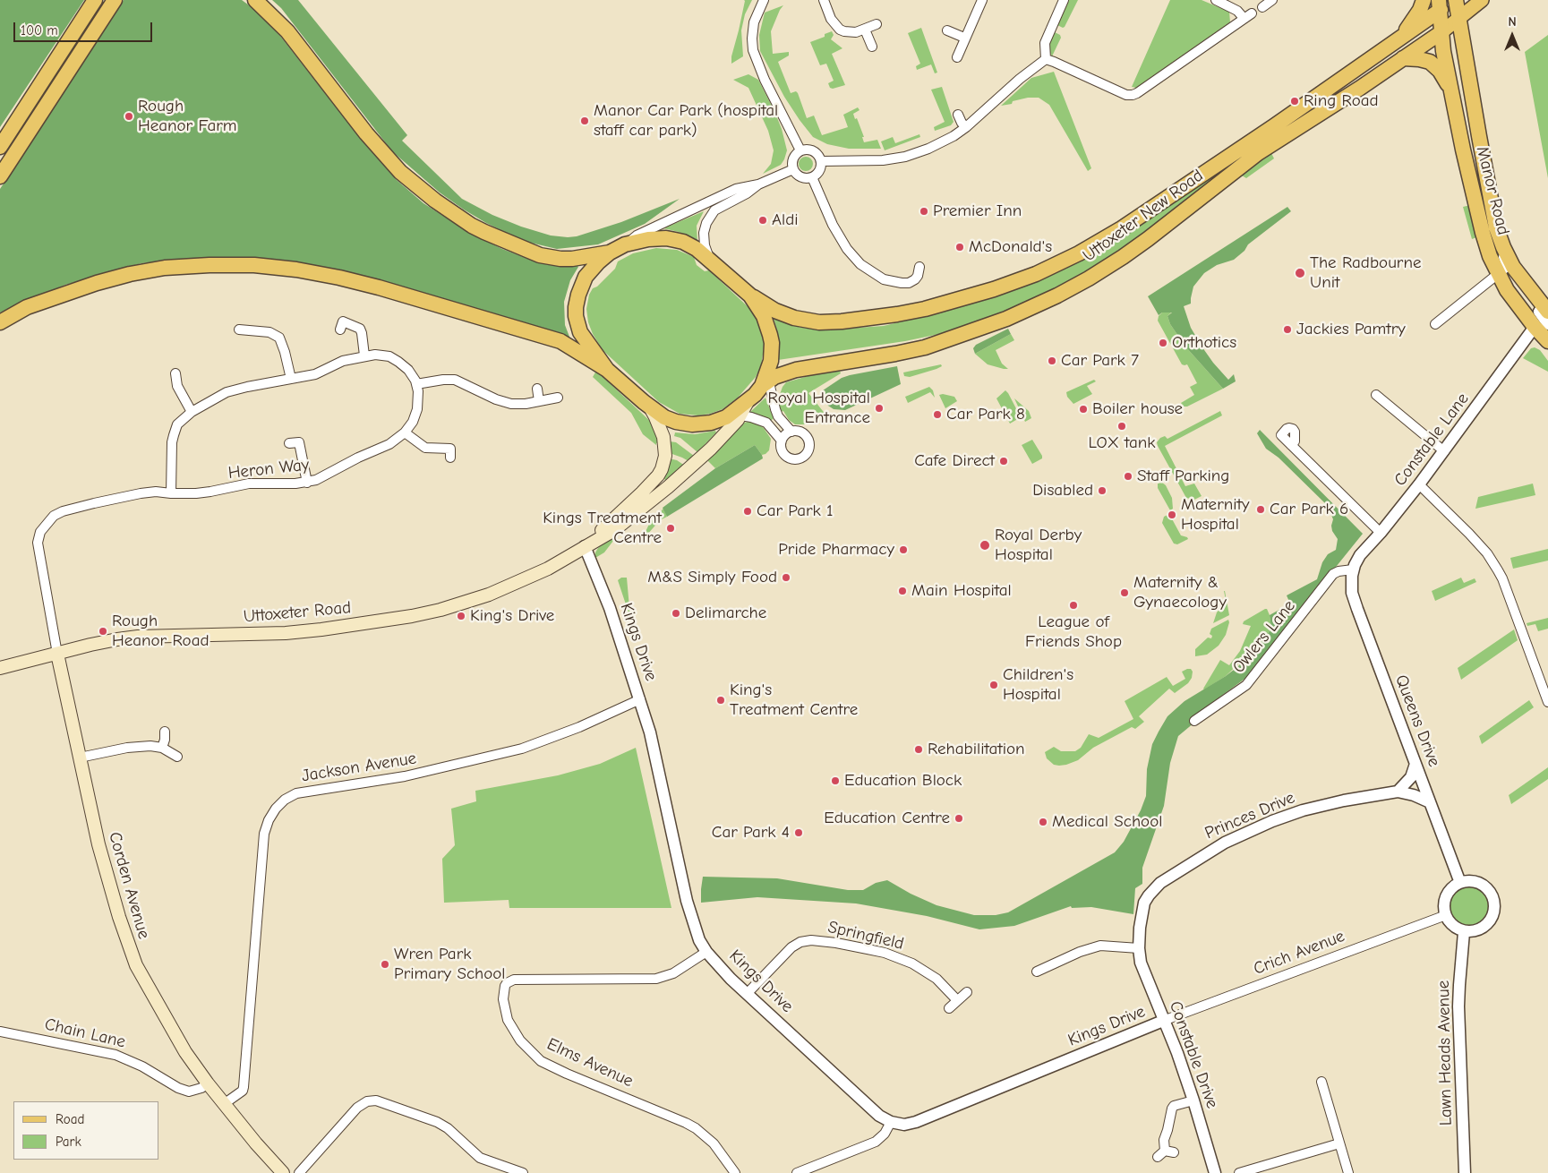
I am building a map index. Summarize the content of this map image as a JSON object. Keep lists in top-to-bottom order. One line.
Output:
{"streets":{"highway":["Manor Road","Uttoxeter New Road"],"main road":["Uttoxeter Road","Corden Avenue"],"street":["Constable Lane","Heron Way","Owlers Lane","Kings Drive","Queens Drive","Jackson Avenue","Princes Drive","Springfield","Crich Avenue","Chain Lane","Lawn Heads Avenue","Constable Drive","Elms Avenue"]},"crossings":[["Manor Road","Uttoxeter New Road"],["Manor Road","Constable Lane"],["Constable Lane","Owlers Lane"],["Constable Lane","Queens Drive"],["Heron Way","Uttoxeter Road"],["Heron Way","Corden Avenue"],["Uttoxeter Road","Kings Drive"],["Uttoxeter Road","Corden Avenue"],["Owlers Lane","Queens Drive"],["Kings Drive","Jackson Avenue"],["Kings Drive","Springfield"],["Kings Drive","Crich Avenue"],["Kings Drive","Constable Drive"],["Kings Drive","Elms Avenue"],["Queens Drive","Crich Avenue"],["Queens Drive","Lawn Heads Avenue"],["Jackson Avenue","Corden Avenue"],["Princes Drive","Constable Drive"],["Corden Avenue","Chain Lane"],["Crich Avenue","Lawn Heads Avenue"],["Crich Avenue","Constable Drive"]],"places":["Ring Road","Rough Heanor Farm","Manor Car Park (hospital staff car park)","Premier Inn","Aldi","McDonald's","The Radbourne Unit","Jackies Pamtry","Orthotics","Car Park 7","Royal Hospital Entrance","Boiler house","Car Park 8","LOX tank","Cafe Direct","Staff Parking","Disabled","Car Park 6","Car Park 1","Maternity Hospital","Kings Treatment Centre","Royal Derby Hospital","Pride Pharmacy","M&S Simply Food","Main Hospital","Maternity & Gynaecology","League of Friends Shop","Delimarche","King's Drive","Rough Heanor Road","Children's Hospital","King's Treatment Centre","Rehabilitation","Education Block","Education Centre","Medical School","Car Park 4","Wren Park Primary School"],"legend":["Road","Park"],"scale_bar":"100 m","north":"top"}
